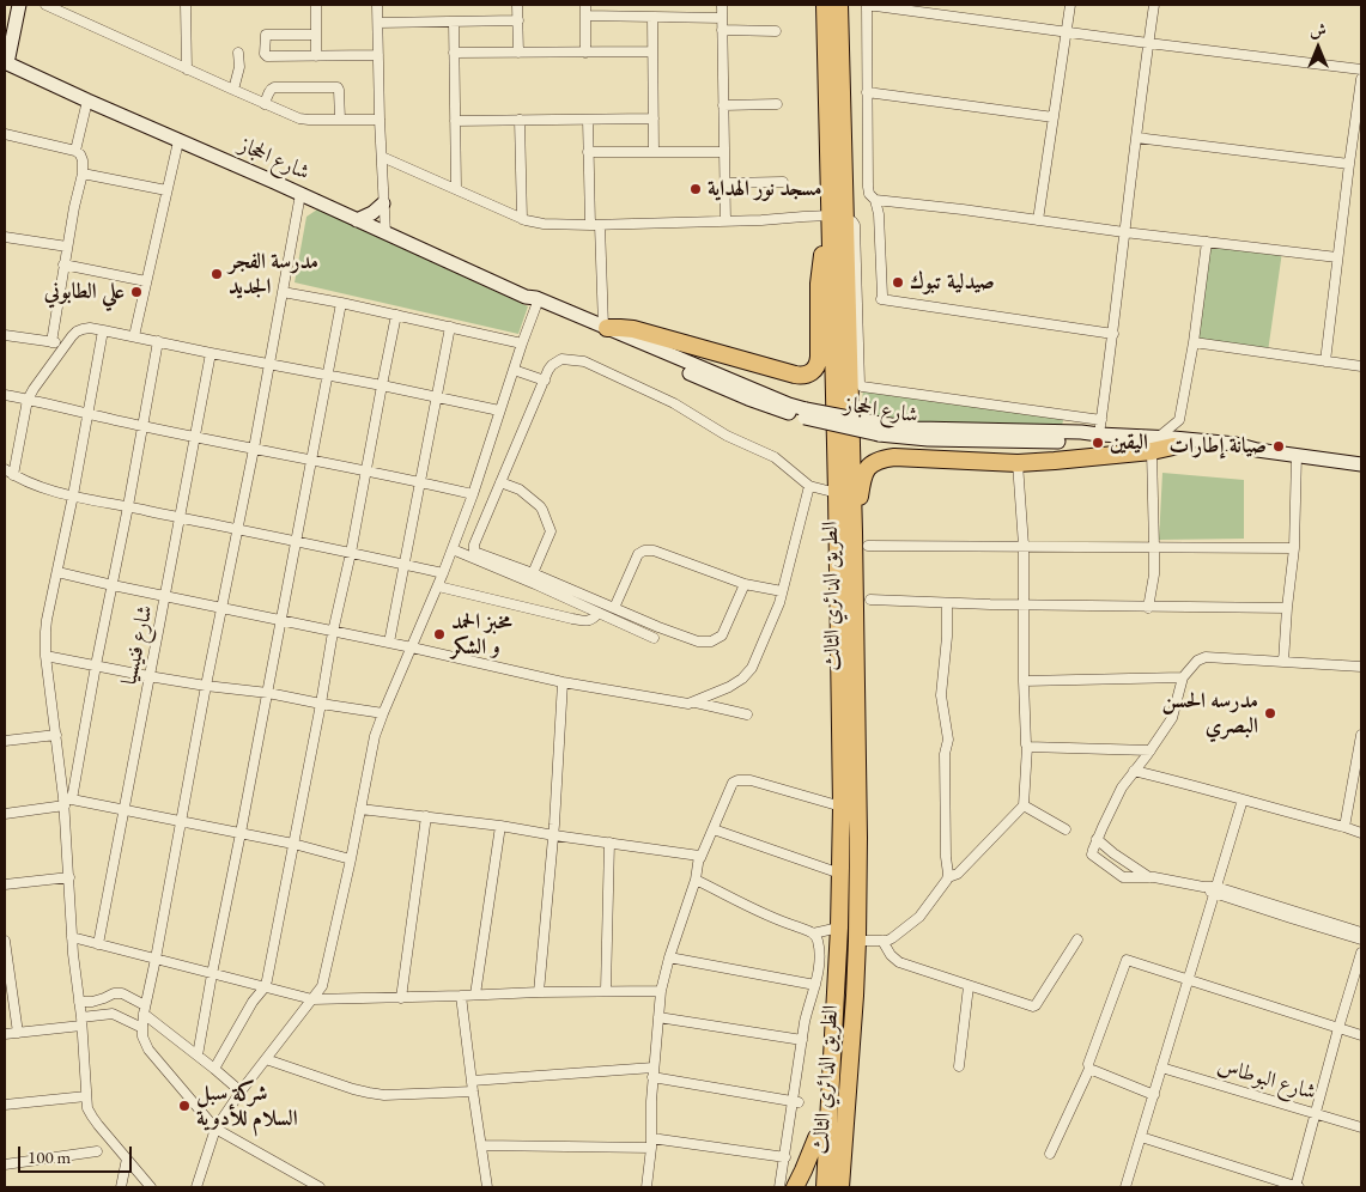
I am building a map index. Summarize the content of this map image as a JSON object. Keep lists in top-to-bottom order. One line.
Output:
{"streets":{"highway":["الطريق الدائري الثالث"],"main road":["شارع الحجاز"],"street":["شارع فنيسيا","شارع البوطاس"]},"places":["مسجد نور الهداية","مدرسة الفجر الجديد","صيدلية تبوك","علي الطابوني","اليقين","صيانة إطارات","مخبز الحمد و الشكر","مدرسه الحسن البصري","شركة سبل السلام للأدوية"],"scale_bar":"100 m","north":"top"}
